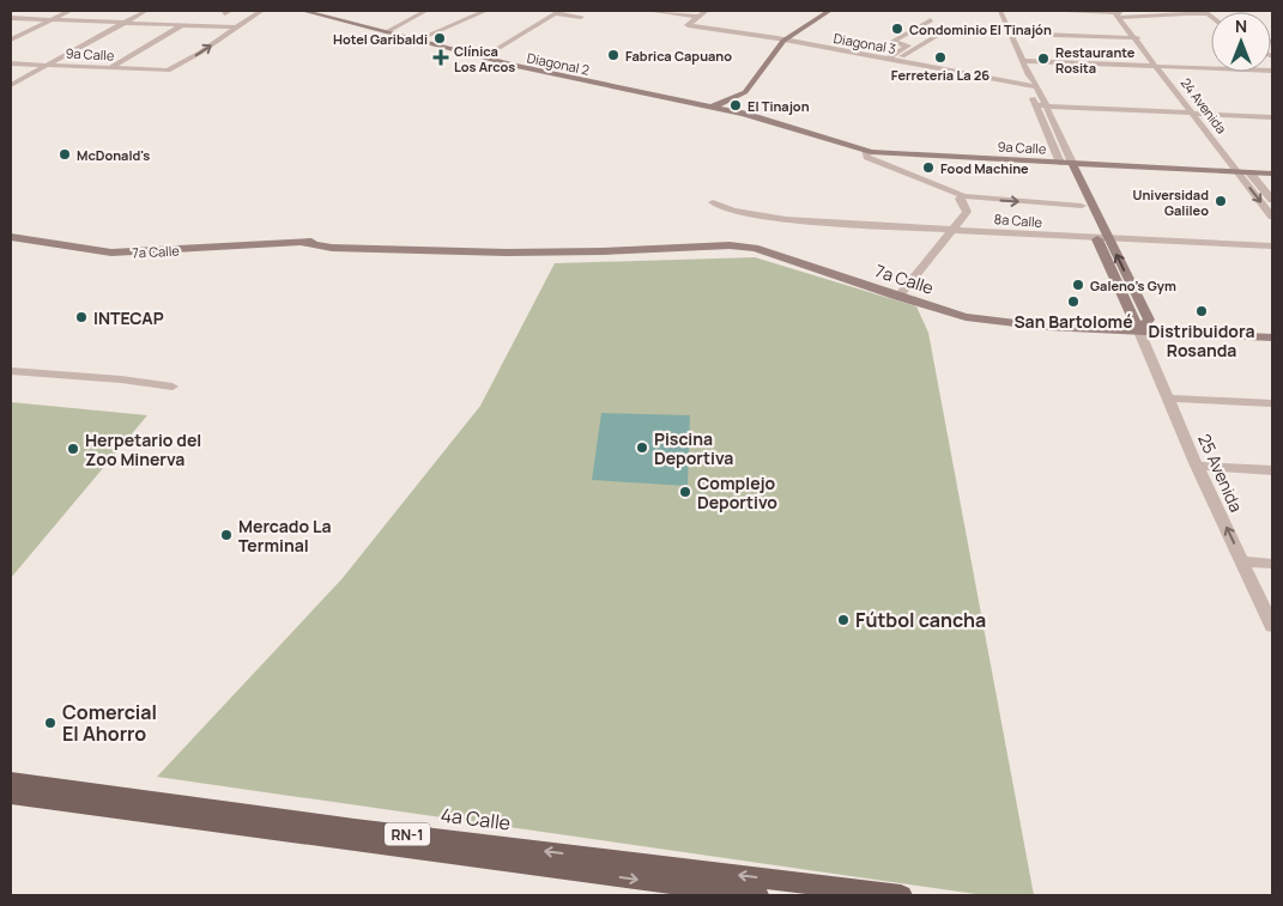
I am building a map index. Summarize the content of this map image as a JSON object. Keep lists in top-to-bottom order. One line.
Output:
{"streets":{"main road":["9a Calle","Diagonal 2","7a Calle","25 Avenida","4a Calle","RN-1"],"street":["Diagonal 3","24 Avenida","8a Calle"]},"crossings":[["Diagonal 3","25 Avenida"],["9a Calle","Diagonal 2"],["9a Calle","24 Avenida"],["9a Calle","8a Calle"],["9a Calle","25 Avenida"],["8a Calle","25 Avenida"],["7a Calle","25 Avenida"]],"places":{"other":["Condominio El Tinajón","Hotel Garibaldi","Fabrica Capuano","Ferreteria La 26","Restaurante Rosita","El Tinajon","McDonald's","Food Machine","Universidad Galileo","Galeno's Gym","San Bartolomé","Distribuidora Rosanda","INTECAP","Piscina Deportiva","Herpetario del Zoo Minerva","Complejo Deportivo","Mercado La Terminal","Fútbol cancha","Comercial El Ahorro"],"health":["Clínica Los Arcos"]},"north":"top"}
